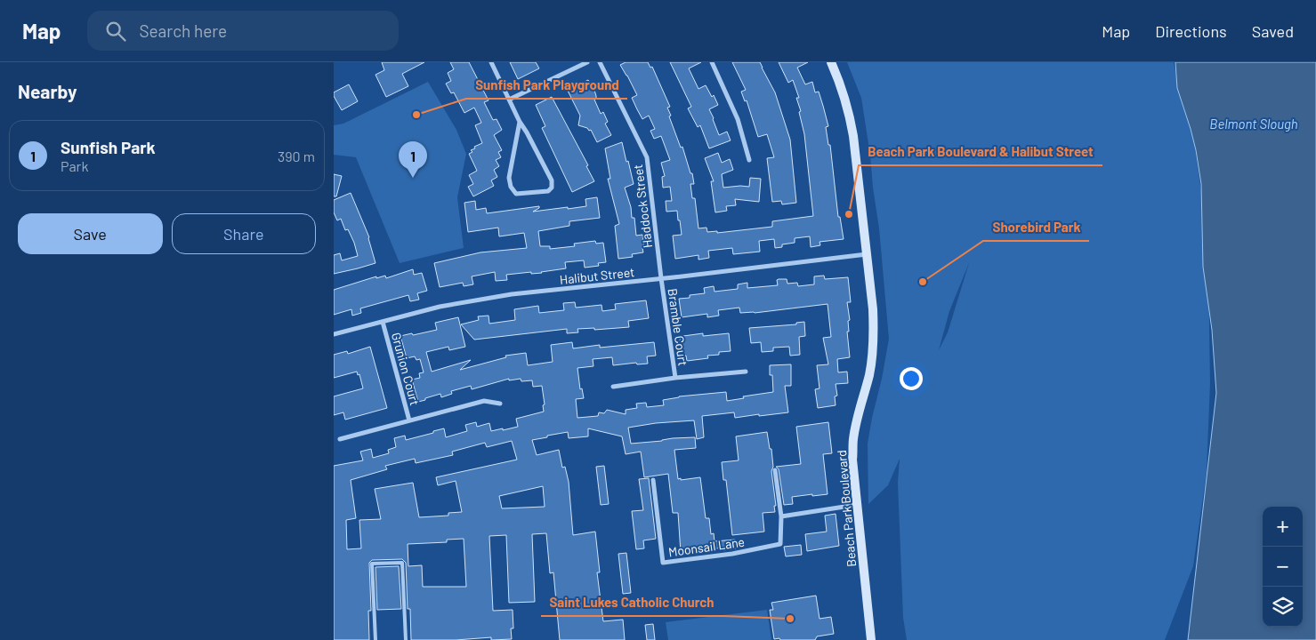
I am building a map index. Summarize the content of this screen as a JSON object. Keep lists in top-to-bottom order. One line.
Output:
{"streets":{"main road":["Beach Park Boulevard"],"street":["Haddock Street","Halibut Street","Bramble Court","Grunion Court","Moonsail Lane"]},"crossings":[["Haddock Street","Halibut Street"],["Haddock Street","Bramble Court"],["Halibut Street","Bramble Court"],["Halibut Street","Grunion Court"],["Halibut Street","Beach Park Boulevard"]],"water":["Belmont Slough"],"places":["Sunfish Park Playground","Beach Park Boulevard & Halibut Street","Shorebird Park","Saint Lukes Catholic Church"],"page":{"header":"Map","search":"Search here","nav":["Map","Directions","Saved"],"heading":"Nearby","list":[{"mark":"1","name":"Sunfish Park","note":"Park","value":"390 m"}],"pins":"1","buttons":["Save","Share"],"map_buttons":["+","−"]}}
